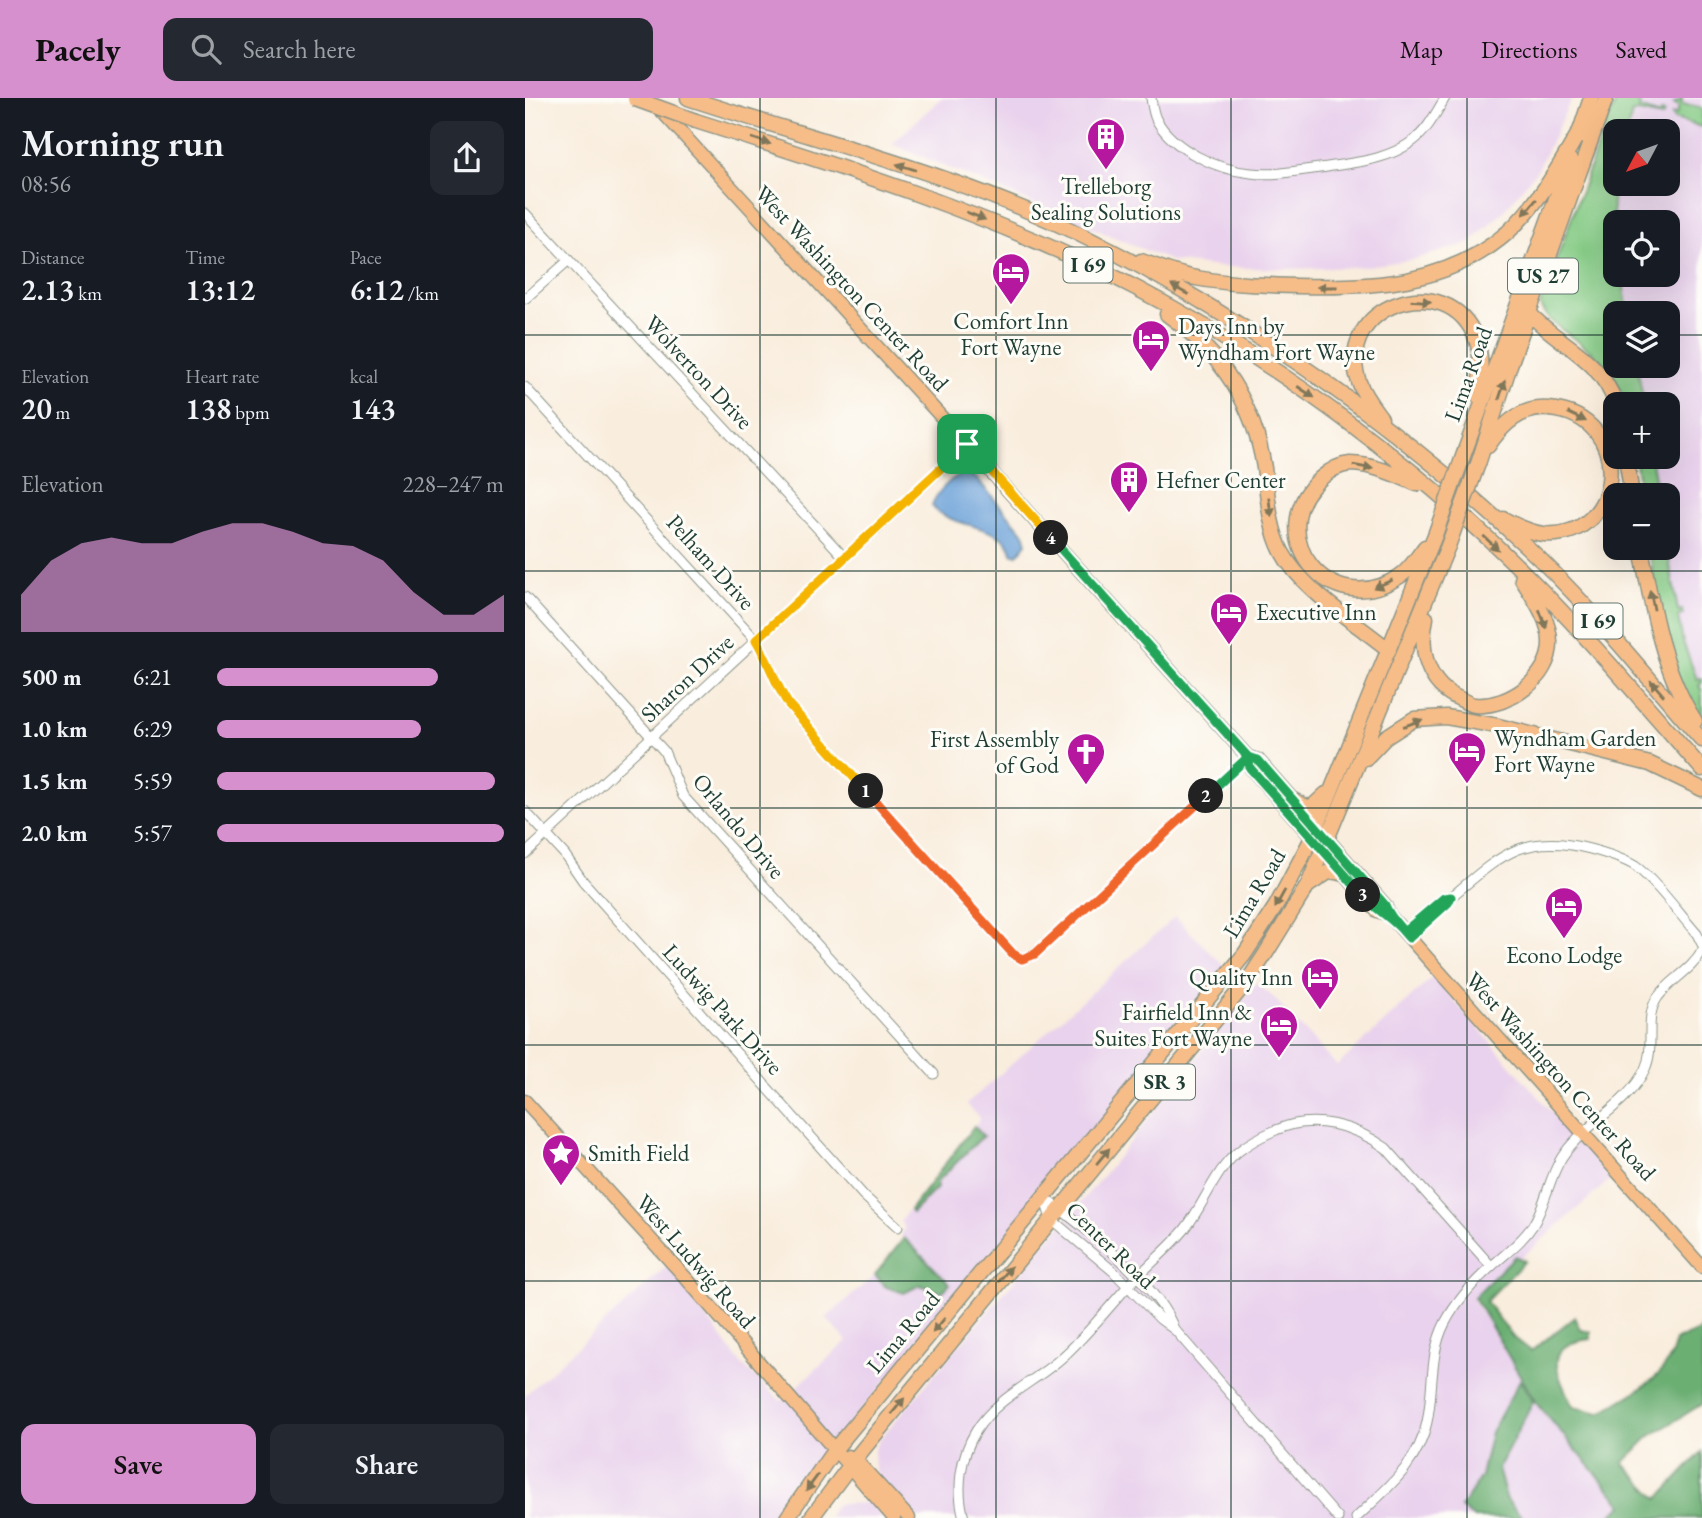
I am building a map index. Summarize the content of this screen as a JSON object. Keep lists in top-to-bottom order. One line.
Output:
{"streets":{"highway":["I 69","US 27","Lima Road","SR 3"],"main road":["West Washington Center Road","West Ludwig Road"],"street":["Wolverton Drive","Pelham Drive","Sharon Drive","Orlando Drive","Ludwig Park Drive","Center Road"]},"crossings":[["West Washington Center Road","Lima Road"],["West Washington Center Road","Pelham Drive"],["West Washington Center Road","Sharon Drive"],["Wolverton Drive","Sharon Drive"],["Lima Road","Center Road"],["Lima Road","West Ludwig Road"],["Pelham Drive","Sharon Drive"],["Sharon Drive","Orlando Drive"],["Sharon Drive","Ludwig Park Drive"]],"places":{"building":["Trelleborg Sealing Solutions","Hefner Center"],"hotel":["Comfort Inn Fort Wayne","Days Inn by Wyndham Fort Wayne","Executive Inn","Wyndham Garden Fort Wayne","Econo Lodge","Quality Inn","Fairfield Inn & Suites Fort Wayne"],"church":["First Assembly of God"],"place":["Smith Field"]},"north":"bottom left","page":{"header":"Pacely","search":"Search here","nav":["Map","Directions","Saved"],"heading":["Morning run","08:56"],"map_buttons":["+","−"],"stats":[["Distance","2.13 km"],["Time","13:12"],["Pace","6:12 /km"],["Elevation","20 m"],["Heart rate","138 bpm"],["kcal","143"]],"chart":["Elevation","228–247 m"],"pins":["4","1","2","3"],"list":[{"name":"500 m","note":"6:21"},{"name":"1.0 km","note":"6:29"},{"name":"1.5 km","note":"5:59"},{"name":"2.0 km","note":"5:57"}],"buttons":["Save","Share"]}}
